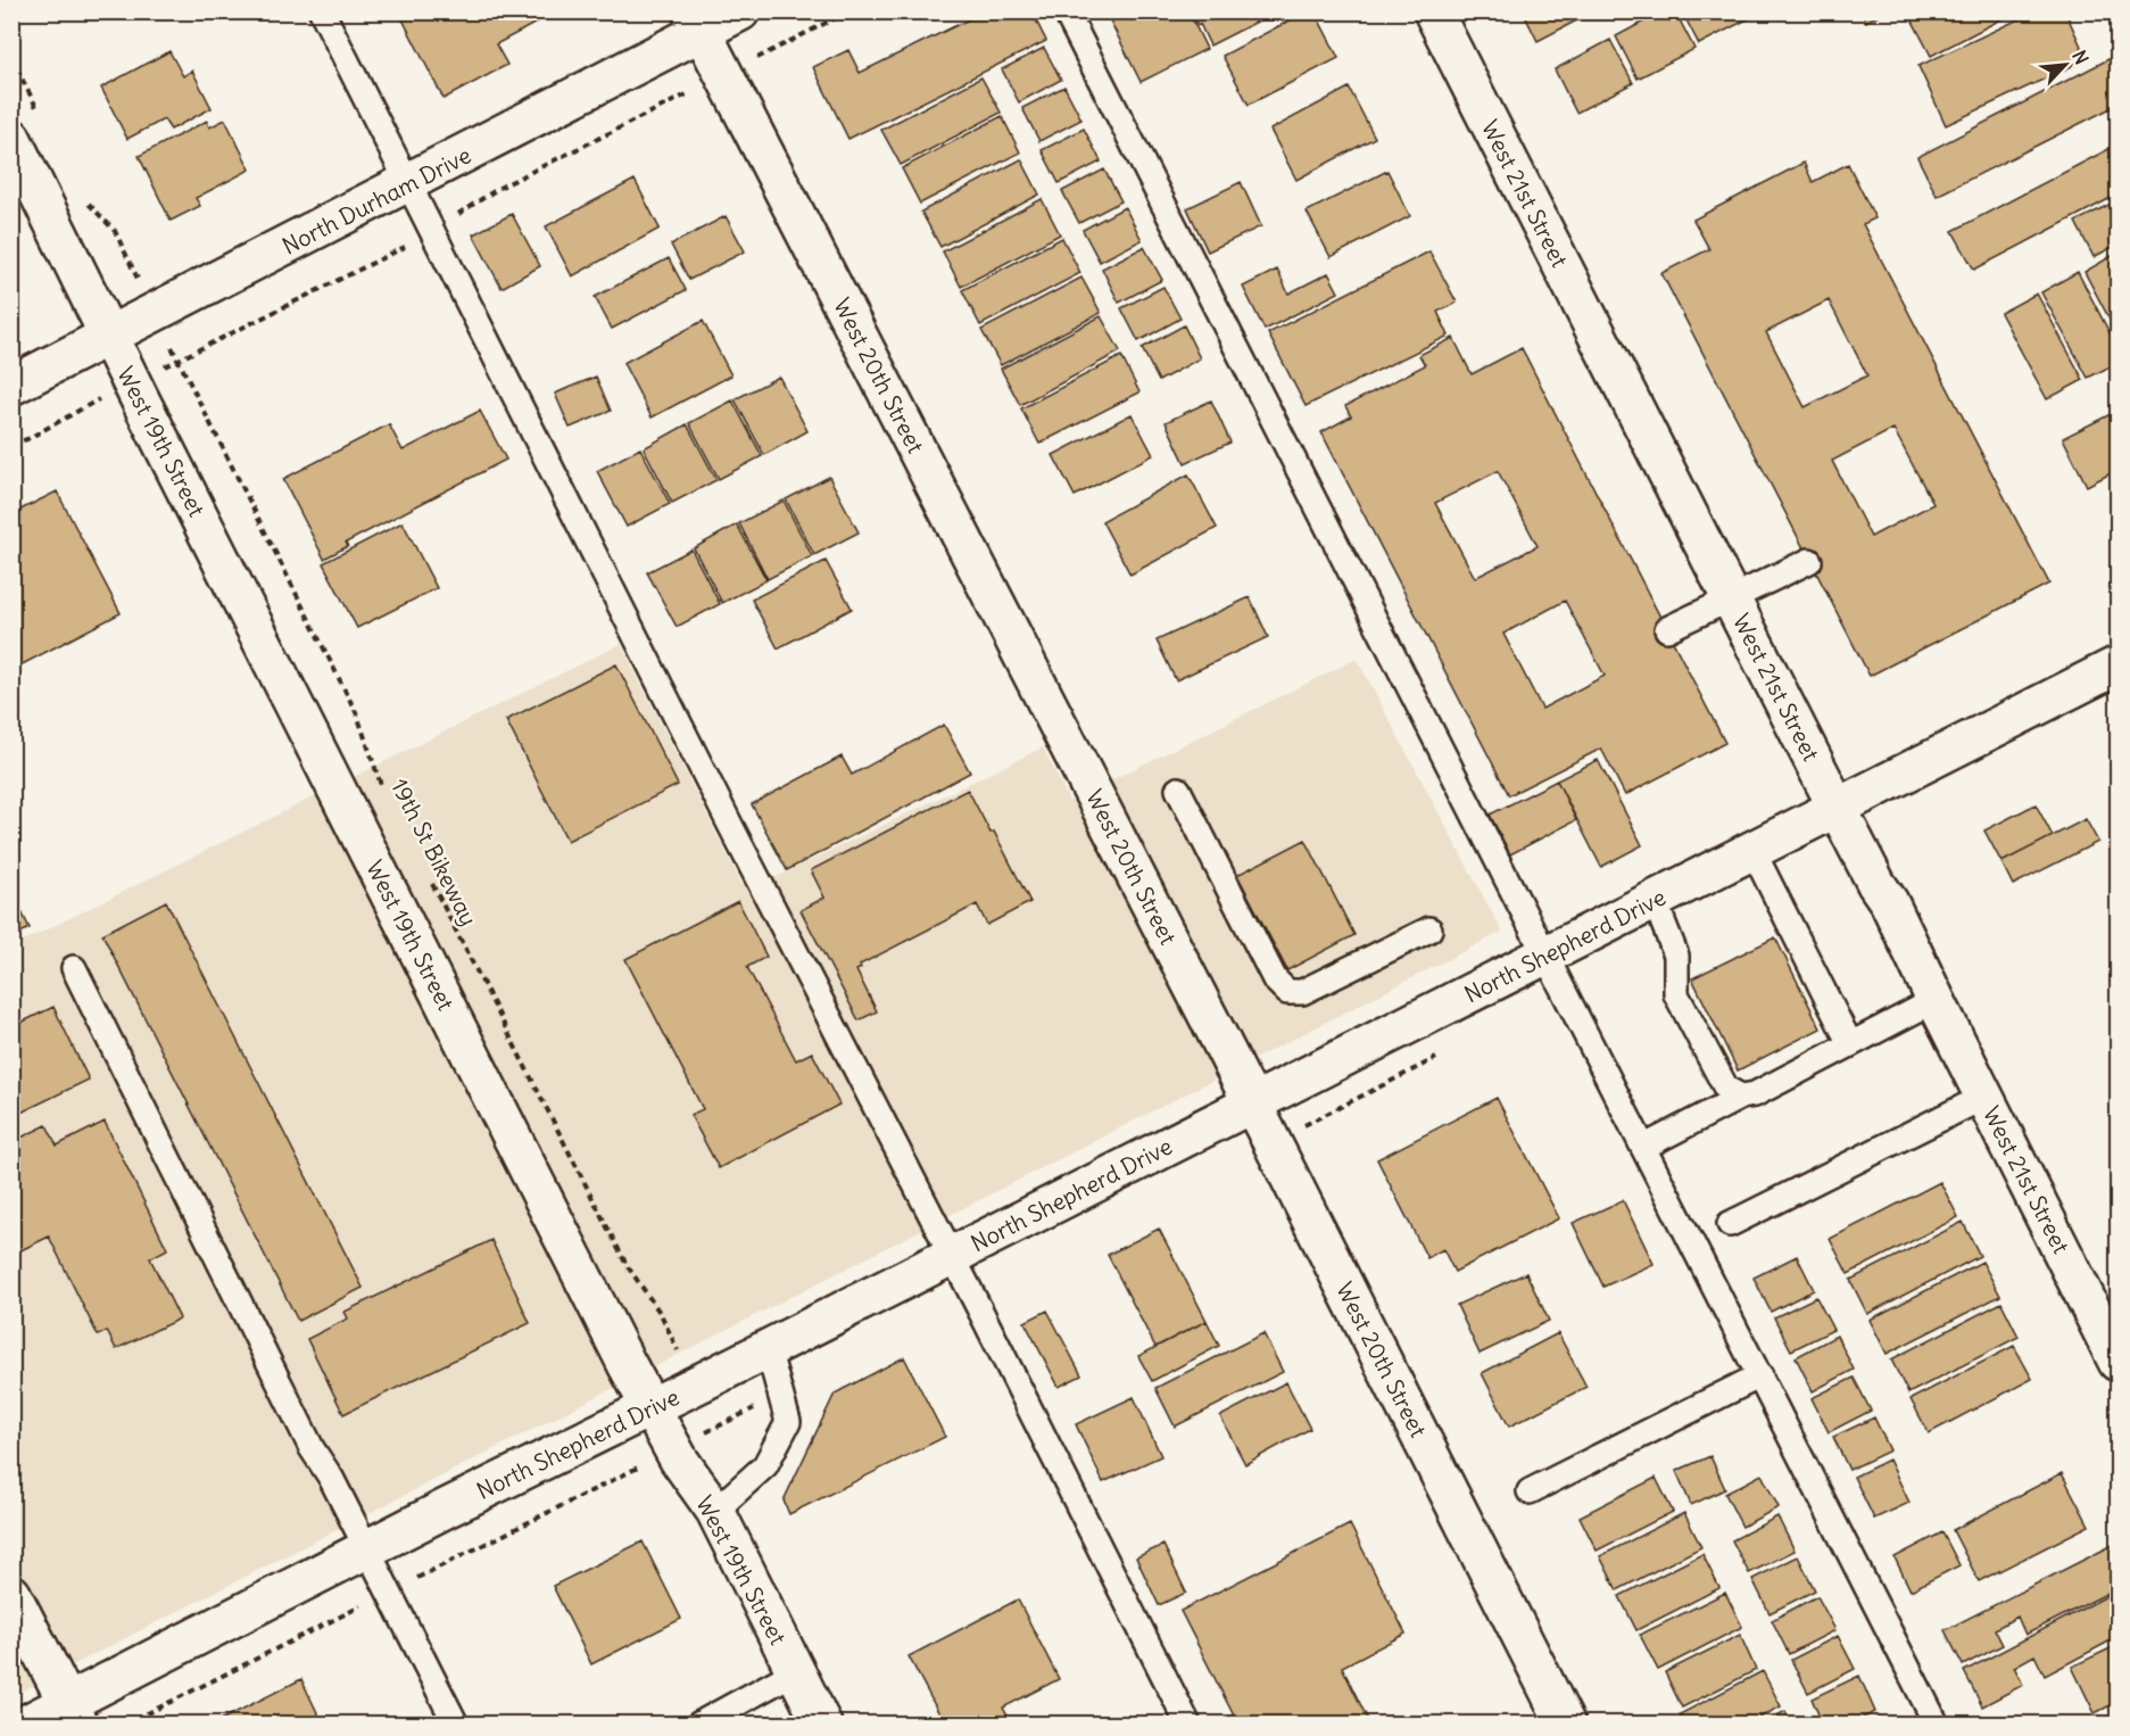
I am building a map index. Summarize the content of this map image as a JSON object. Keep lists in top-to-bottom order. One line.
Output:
{"streets":{"main road":["West 21st Street","North Durham Drive","West 20th Street","West 19th Street","North Shepherd Drive"],"path":["19th St Bikeway"]},"crossings":[["West 21st Street","North Shepherd Drive"],["North Durham Drive","West 20th Street"],["North Durham Drive","West 19th Street"],["West 20th Street","North Shepherd Drive"],["West 19th Street","North Shepherd Drive"]],"north":"top right"}
